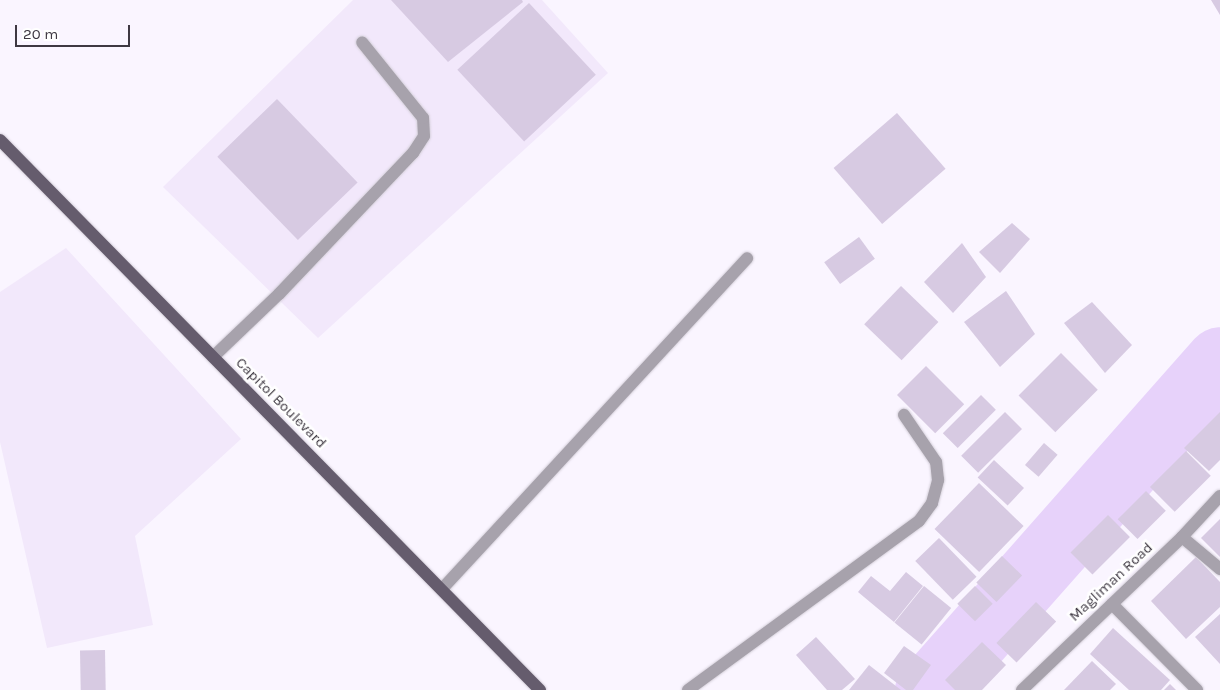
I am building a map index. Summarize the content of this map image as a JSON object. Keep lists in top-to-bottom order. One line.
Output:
{"streets":{"main road":["Capitol Boulevard"],"street":["Magliman Road"]},"scale_bar":"20 m"}
